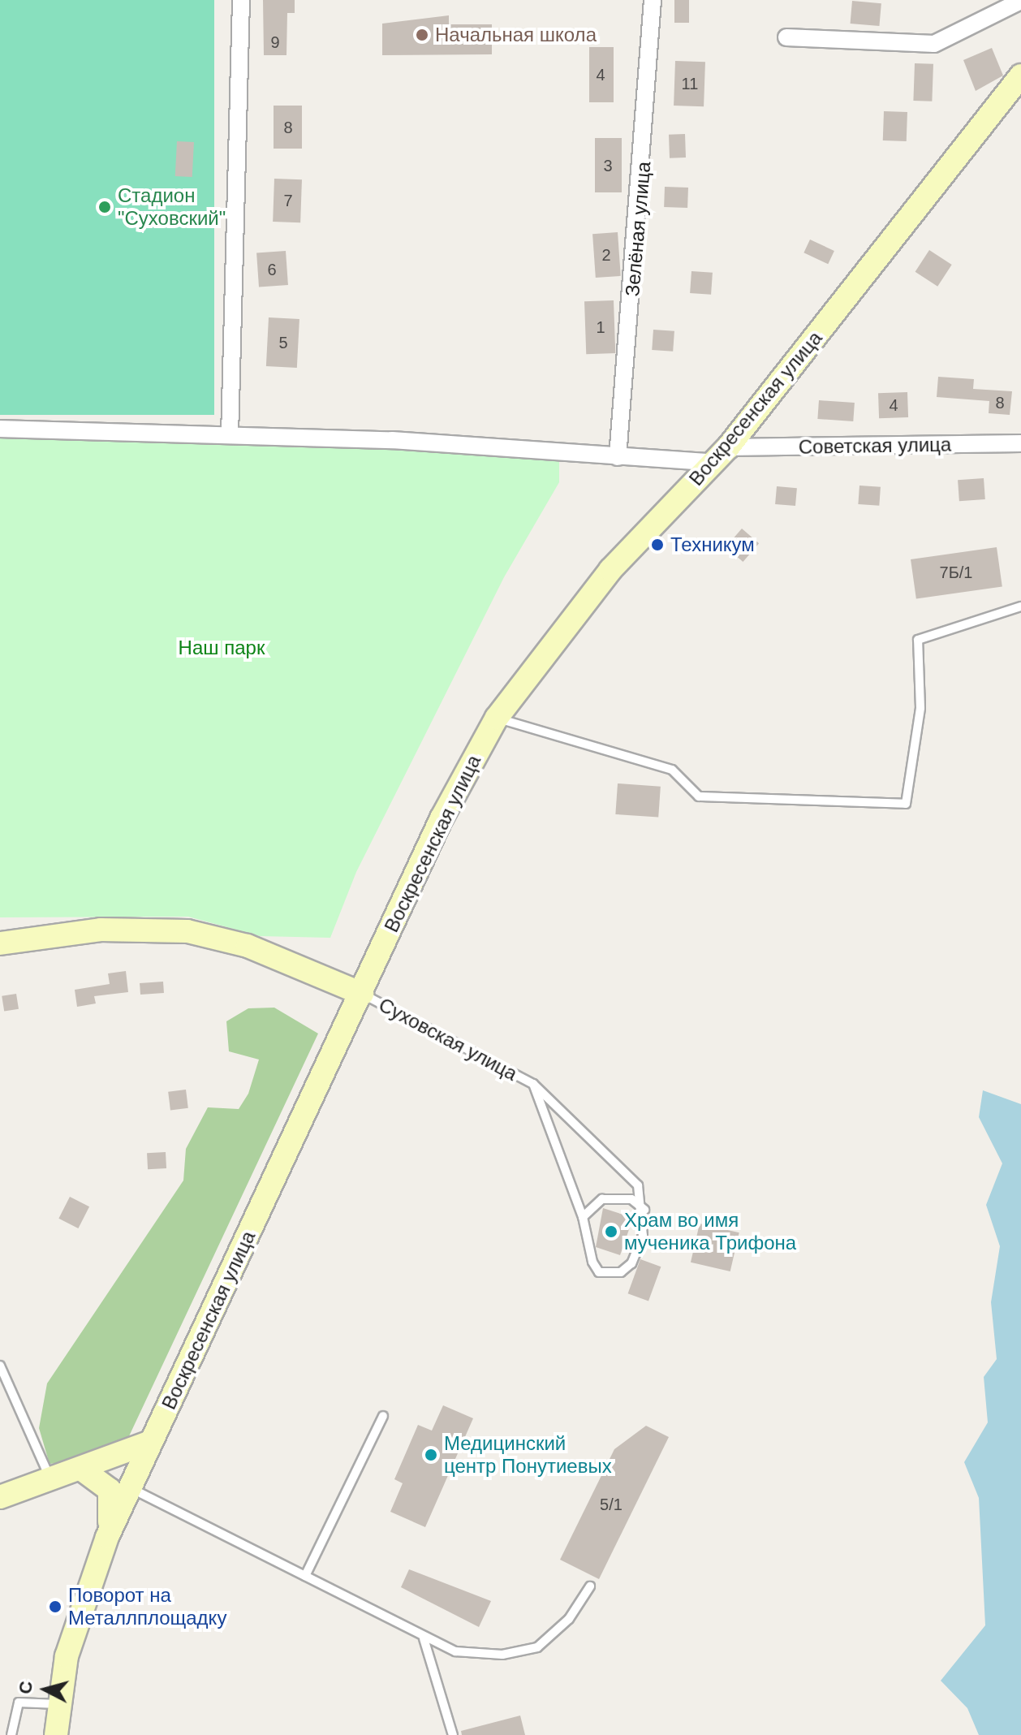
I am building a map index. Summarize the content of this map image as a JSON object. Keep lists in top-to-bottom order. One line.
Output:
{"streets":{"street":["Зелёная улица","Воскресенская улица","Советская улица"],"lane":["Суховская улица"]},"crossings":[["Зелёная улица","Советская улица"],["Воскресенская улица","Советская улица"],["Воскресенская улица","Суховская улица"]],"parks":["Наш парк"],"places":["Начальная школа","Стадион \"Суховский\"","Техникум","Храм во имя мученика Трифона","Медицинский центр Понутиевых","Поворот на Металлплощадку"],"house_numbers":["9","4","11","8","3","7","2","6","1","5","8","4","7Б/1","5/1"],"north":"left"}
